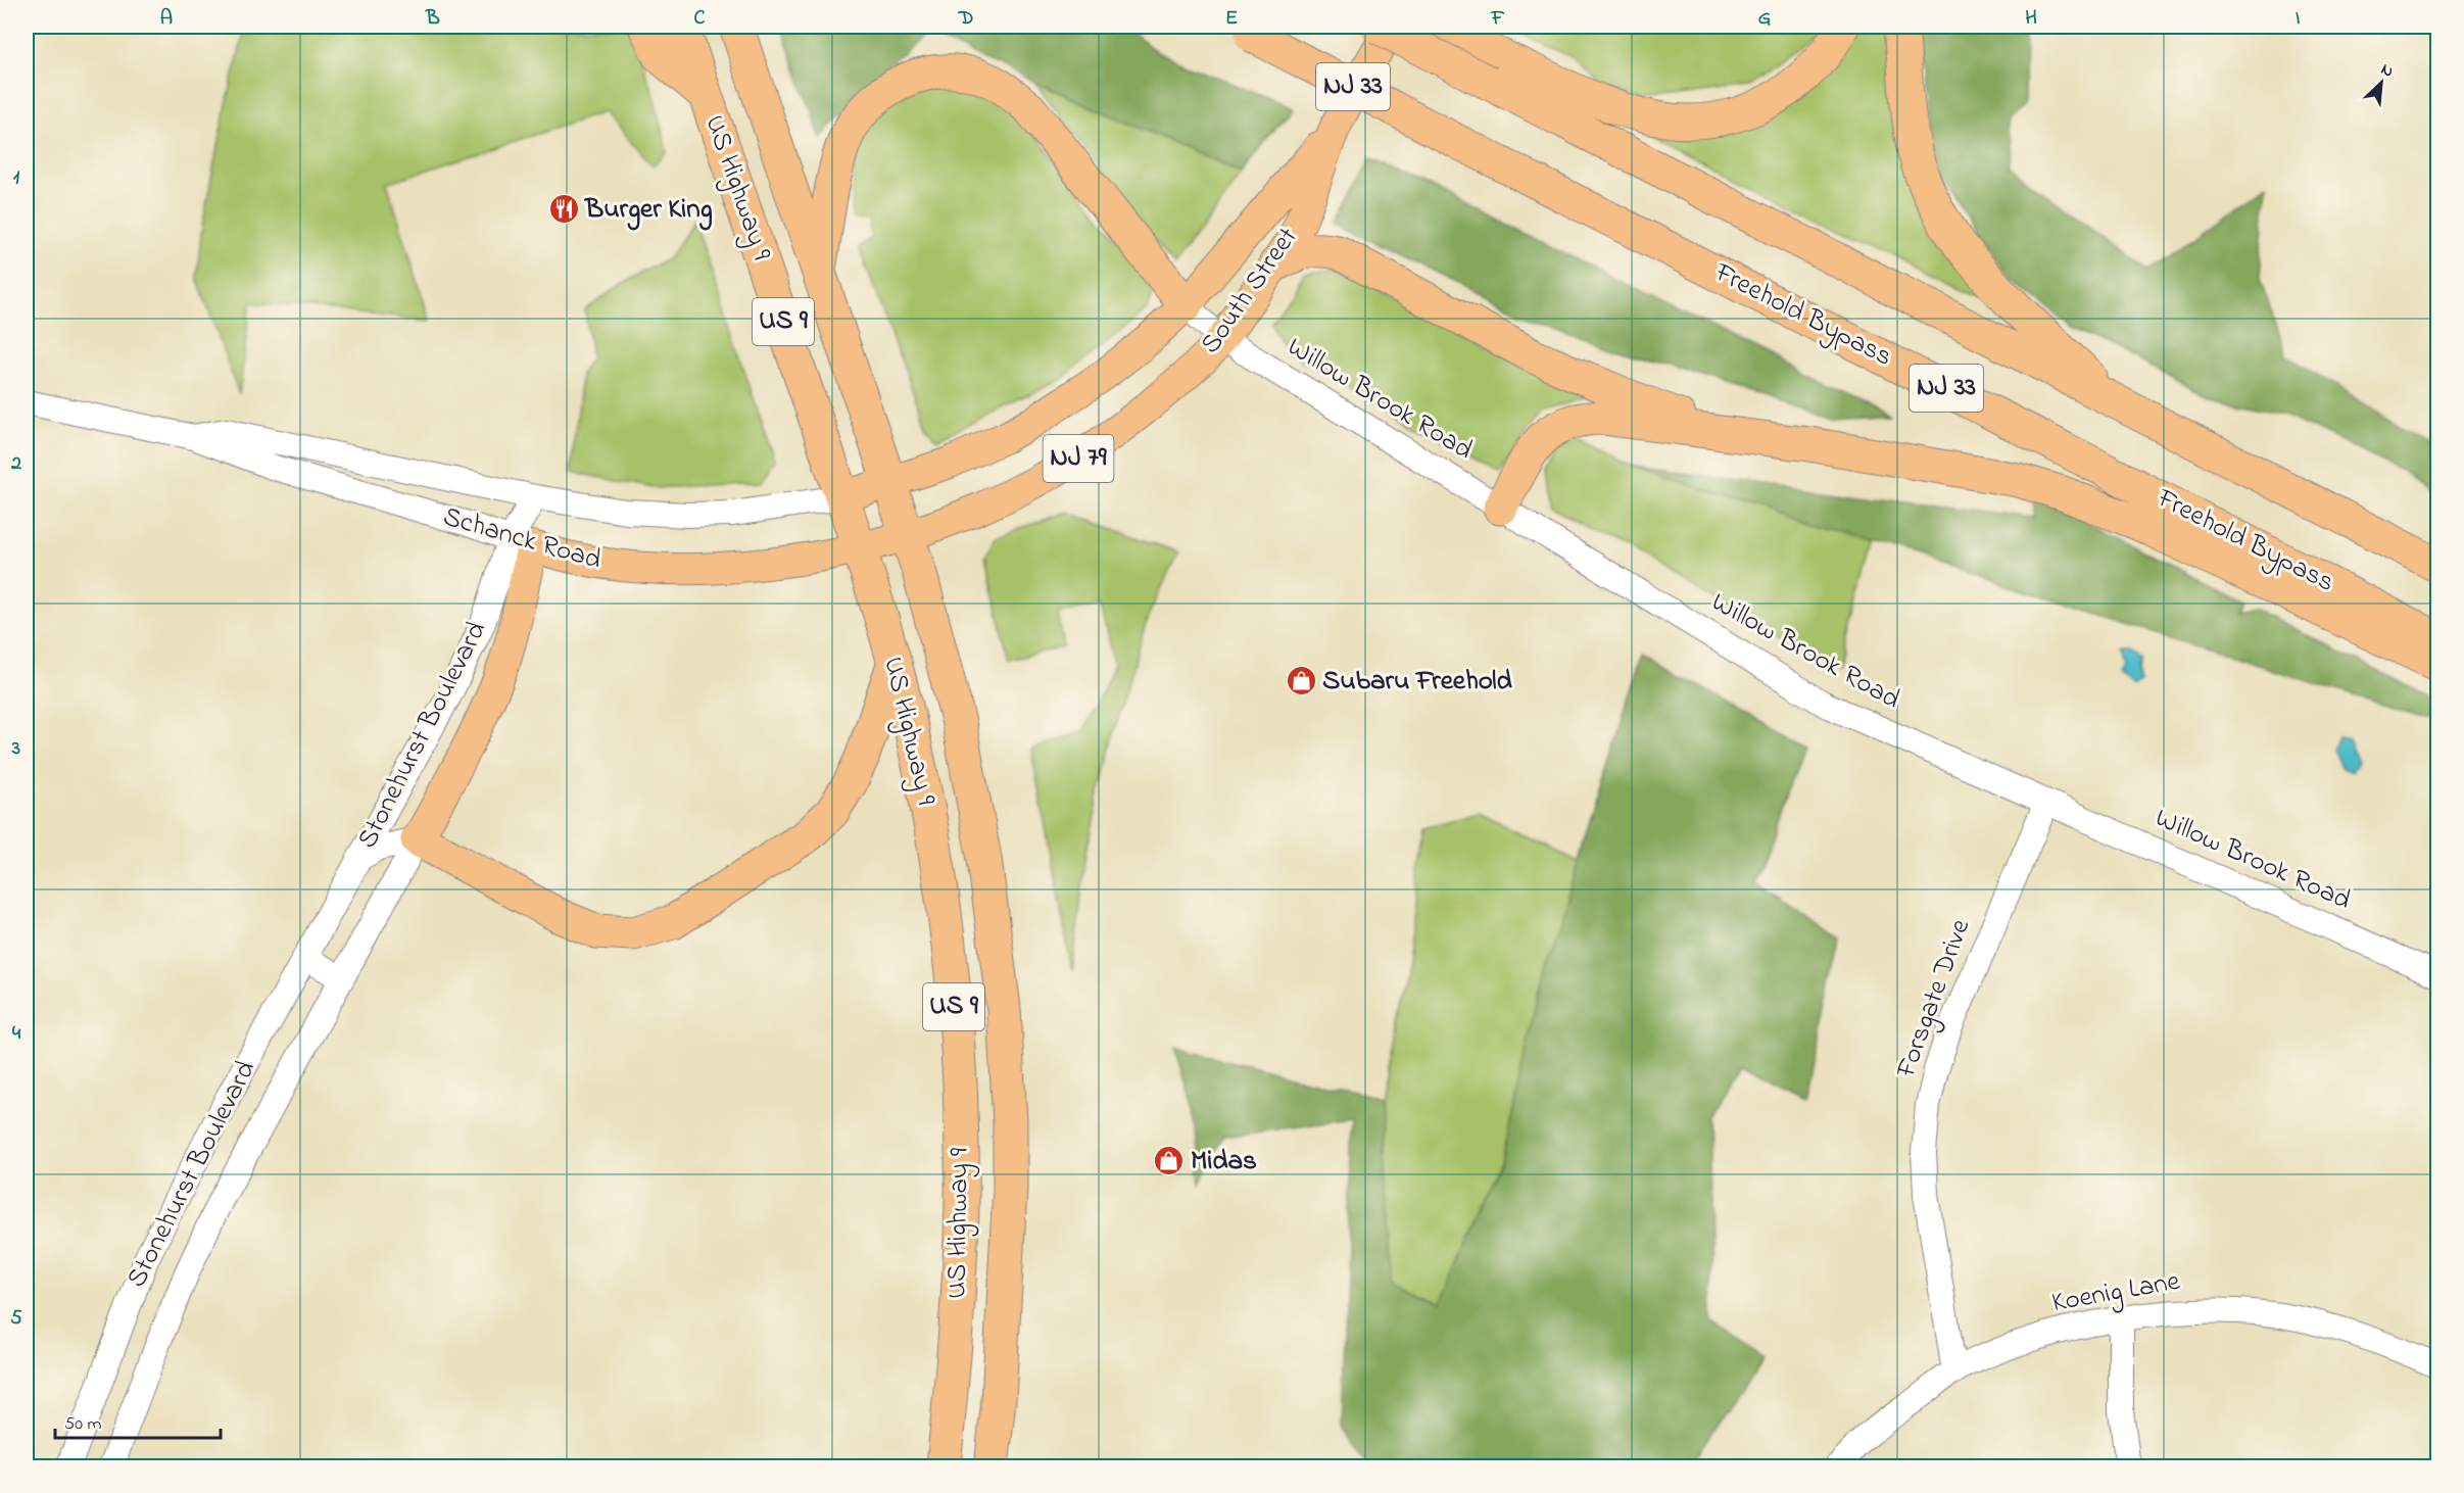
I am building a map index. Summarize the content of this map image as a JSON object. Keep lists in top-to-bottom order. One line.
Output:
{"streets":{"highway":["NJ 33","US Highway 9","Freehold Bypass","US 9"],"main road":["South Street","NJ 79","Schanck Road","Stonehurst Boulevard"],"street":["Willow Brook Road","Forsgate Drive","Koenig Lane"]},"crossings":[["US Highway 9","South Street"],["US Highway 9","Schanck Road"],["South Street","Willow Brook Road"],["South Street","Schanck Road"],["Willow Brook Road","Forsgate Drive"],["Schanck Road","Stonehurst Boulevard"],["Forsgate Drive","Koenig Lane"]],"places":{"restaurant":["Burger King"],"shop":["Subaru Freehold","Midas"]},"scale_bar":"50 m","north":"top right","grid":{"columns":["A","B","C","D","E","F","G","H","I"],"rows":["1","2","3","4","5"]}}
